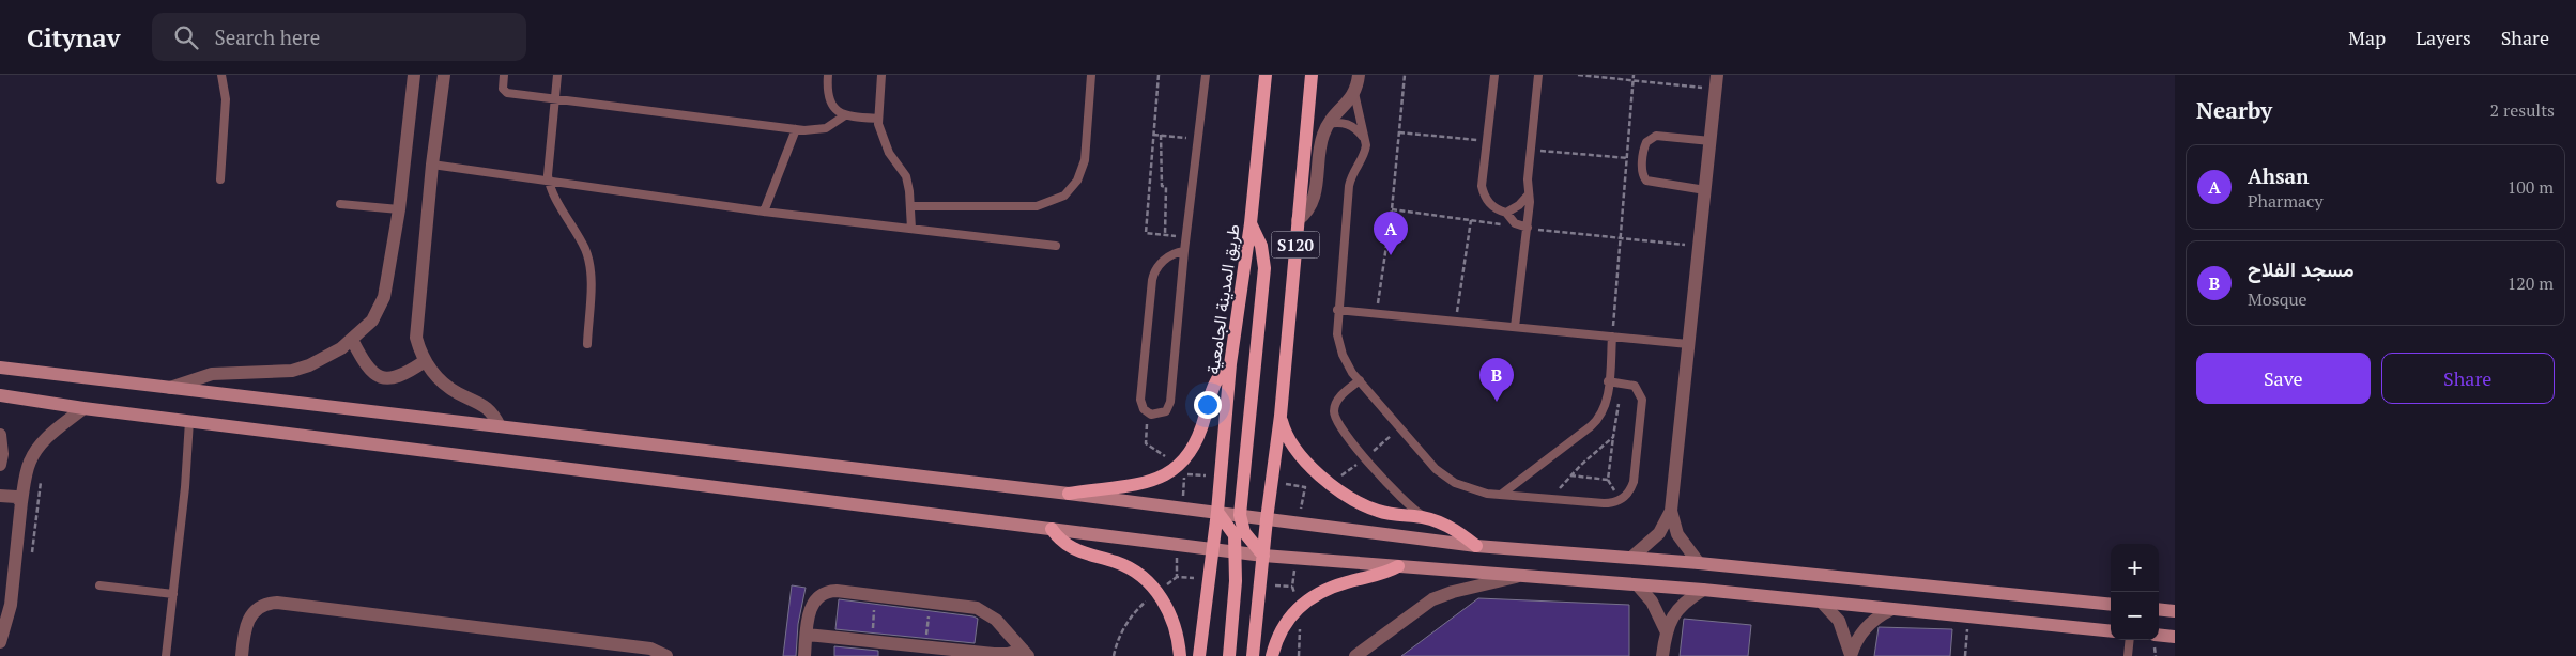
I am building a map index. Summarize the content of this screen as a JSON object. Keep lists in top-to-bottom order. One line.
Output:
{"streets":{"main road":["S120","طريق المدينة الجامعية"]},"page":{"header":"Citynav","search":"Search here","nav":["Map","Layers","Share"],"heading":["Nearby","2 results"],"list":[{"mark":"A","name":"Ahsan","note":"Pharmacy","value":"100 m"},{"mark":"B","name":"مسجد الفلاح","note":"Mosque","value":"120 m"}],"pins":["A","B"],"buttons":["Save","Share"],"map_buttons":["+","−"]}}
